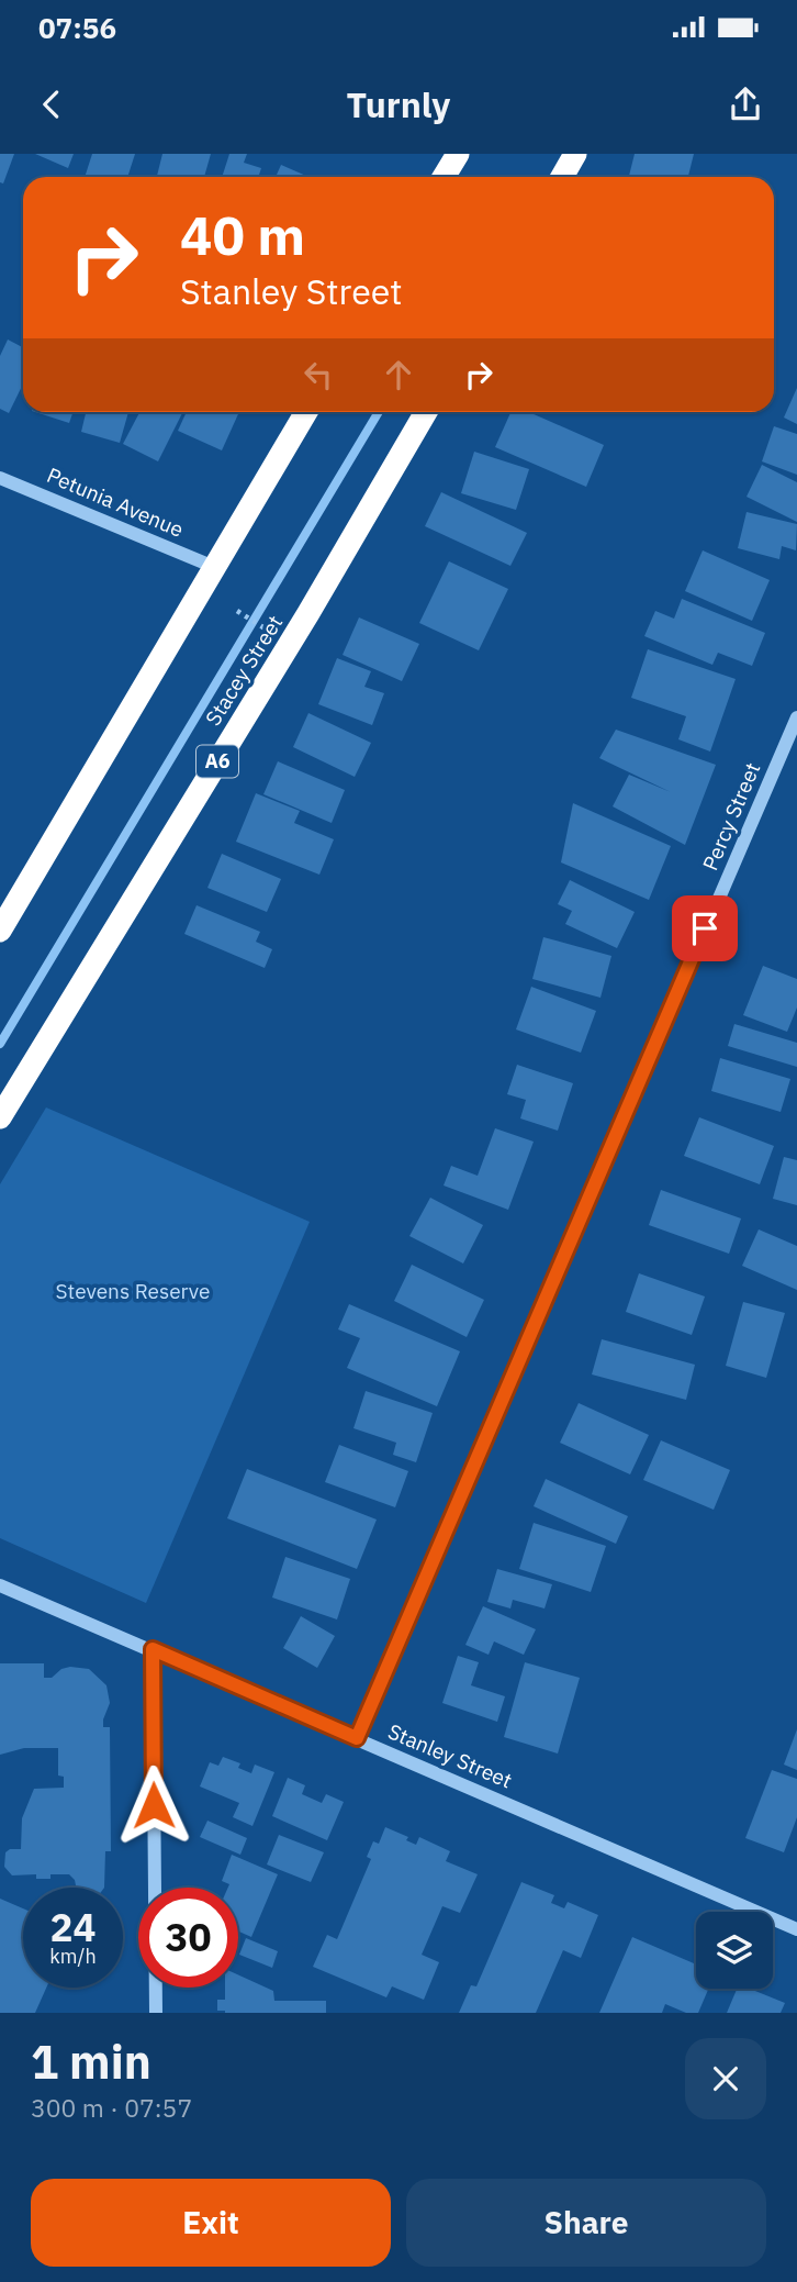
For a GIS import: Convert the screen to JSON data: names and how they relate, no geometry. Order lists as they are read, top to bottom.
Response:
{
  "streets": {
    "highway": ["Stacey Street", "A6"],
    "street": ["Petunia Avenue", "Percy Street", "Stanley Street"]
  },
  "crossings": [
    ["Percy Street", "Stanley Street"]
  ],
  "parks": ["Stevens Reserve"],
  "page": {
    "status": "07:56",
    "header": "Turnly",
    "turn": ["40 m", "Stanley Street"],
    "speed": "24 km/h",
    "limit": "30",
    "heading": ["1 min", "300 m · 07:57"],
    "buttons": ["Exit", "Share"]
  }
}
